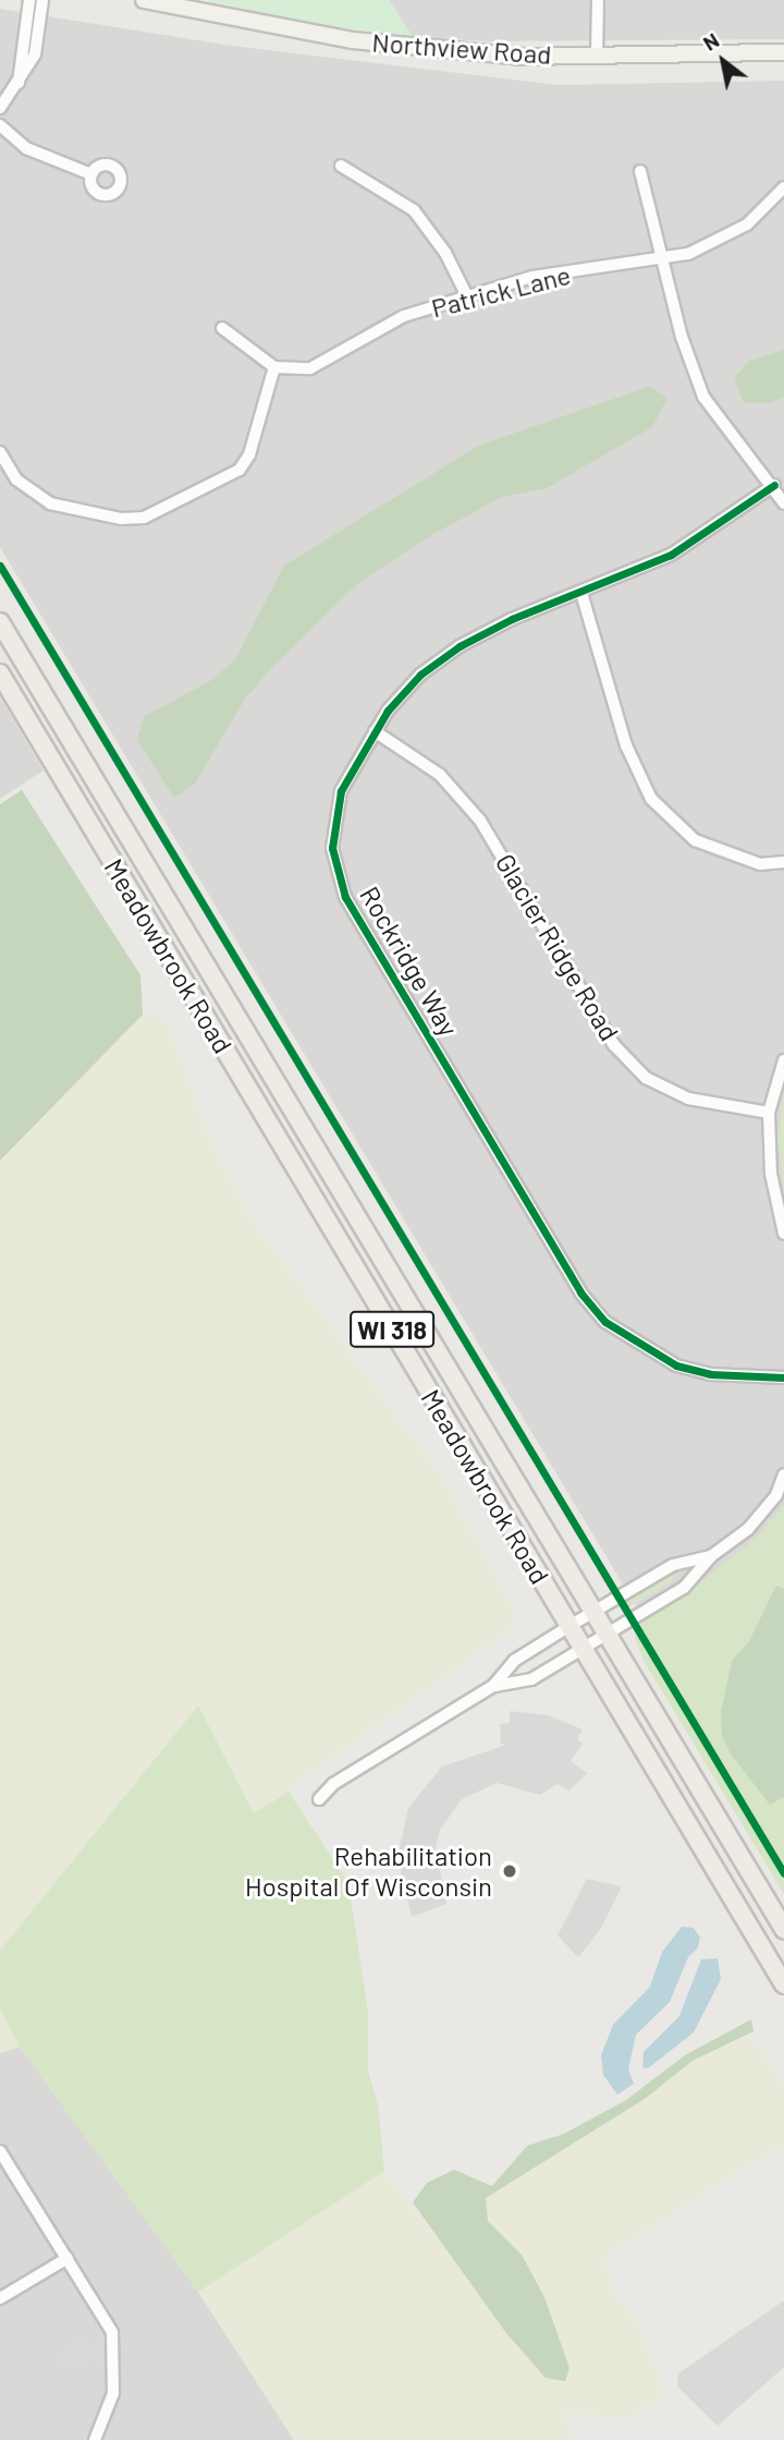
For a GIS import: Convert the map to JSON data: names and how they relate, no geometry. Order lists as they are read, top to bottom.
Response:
{
  "streets": {
    "main road": ["Meadowbrook Road", "WI 318"],
    "street": [
      "Northview Road",
      "Patrick Lane",
      "Glacier Ridge Road",
      "Rockridge Way"
    ]
  },
  "crossings": [
    ["Glacier Ridge Road", "Rockridge Way"]
  ],
  "places": ["Rehabilitation Hospital Of Wisconsin"],
  "north": "top left"
}
